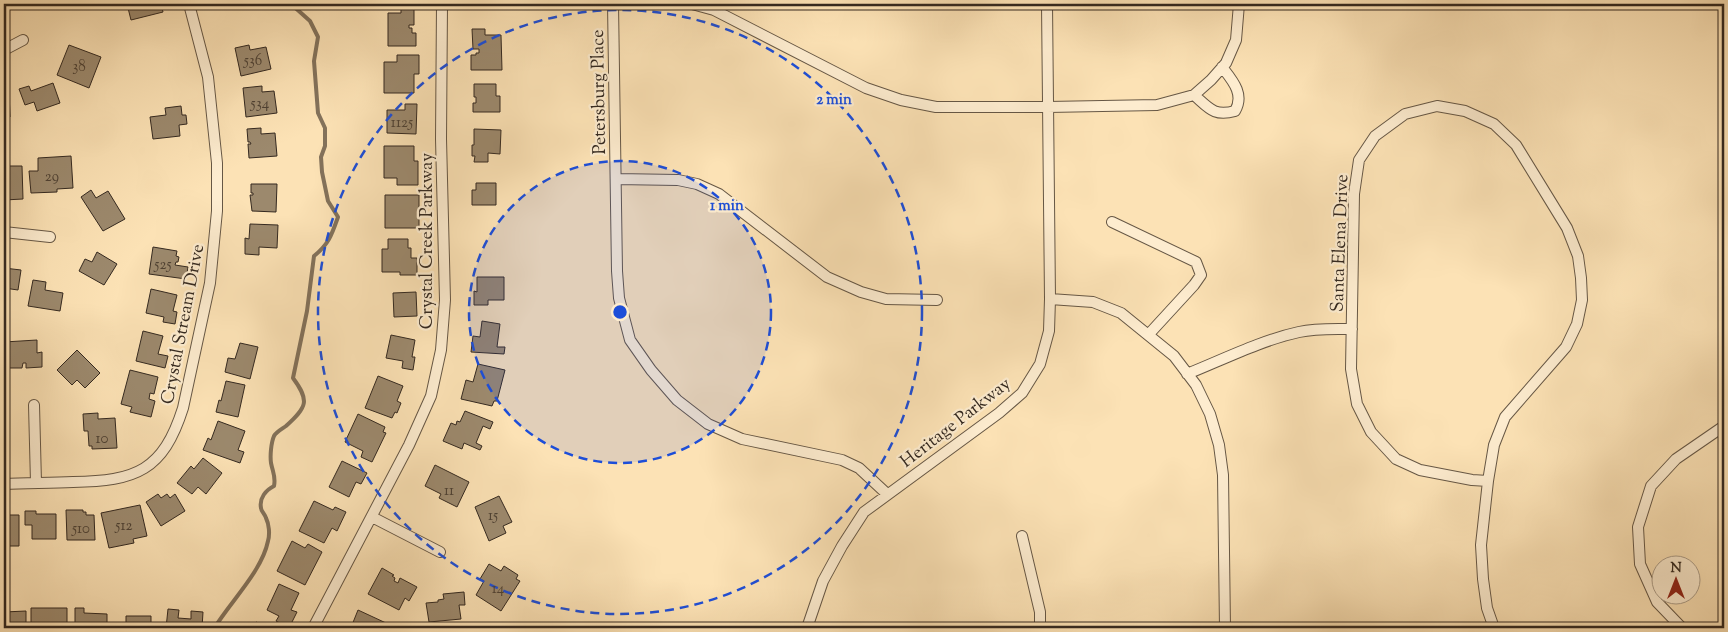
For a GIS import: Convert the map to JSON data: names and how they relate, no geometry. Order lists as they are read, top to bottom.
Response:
{
  "streets": {
    "street": [
      "Petersburg Place",
      "Crystal Creek Parkway",
      "Santa Elena Drive",
      "Crystal Stream Drive",
      "Heritage Parkway"
    ]
  },
  "crossings": [
    ["Petersburg Place", "Heritage Parkway"]
  ],
  "house_numbers": [
    "536",
    "38",
    "534",
    "1125",
    "29",
    "525",
    "10",
    "11",
    "15",
    "512",
    "510",
    "14"
  ],
  "north": "top",
  "rings": ["2 min", "1 min"]
}
